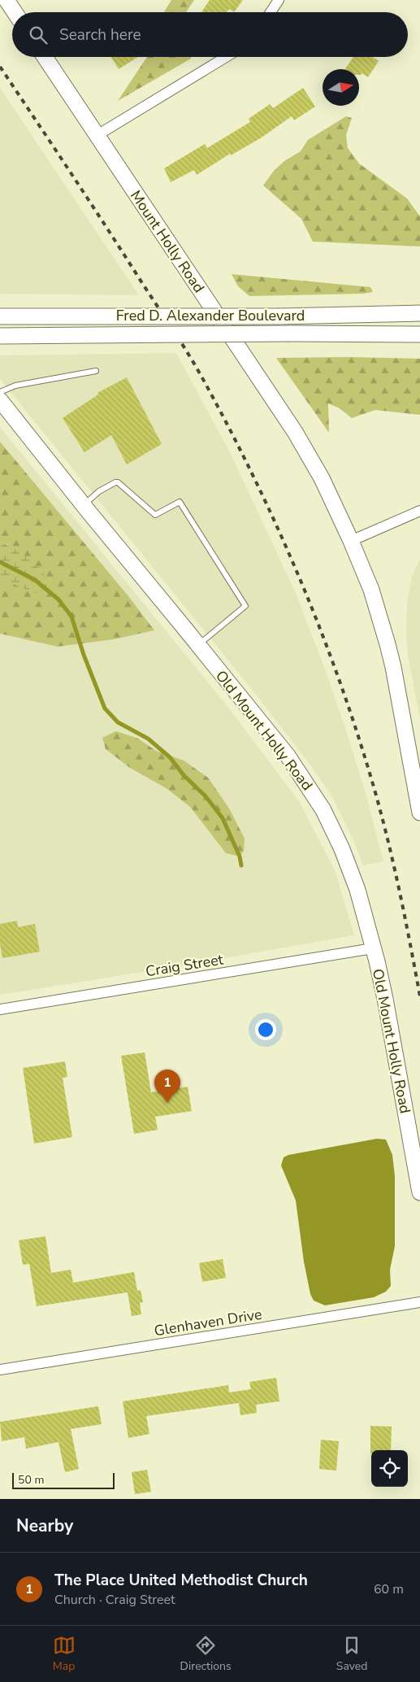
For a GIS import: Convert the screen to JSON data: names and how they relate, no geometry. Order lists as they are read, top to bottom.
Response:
{
  "streets": {
    "street": [
      "Mount Holly Road",
      "Fred D. Alexander Boulevard",
      "Old Mount Holly Road",
      "Craig Street",
      "Glenhaven Drive"
    ]
  },
  "crossings": [
    ["Old Mount Holly Road", "Craig Street"]
  ],
  "scale_bar": "50 m",
  "north": "right",
  "page": {
    "search": "Search here",
    "pins": "1",
    "scale": "50 m",
    "heading": "Nearby",
    "list": [
      {
        "mark": "1",
        "name": "The Place United Methodist Church",
        "note": "Church · Craig Street",
        "value": "60 m"
      }
    ],
    "nav": ["Map", "Directions", "Saved"]
  }
}
